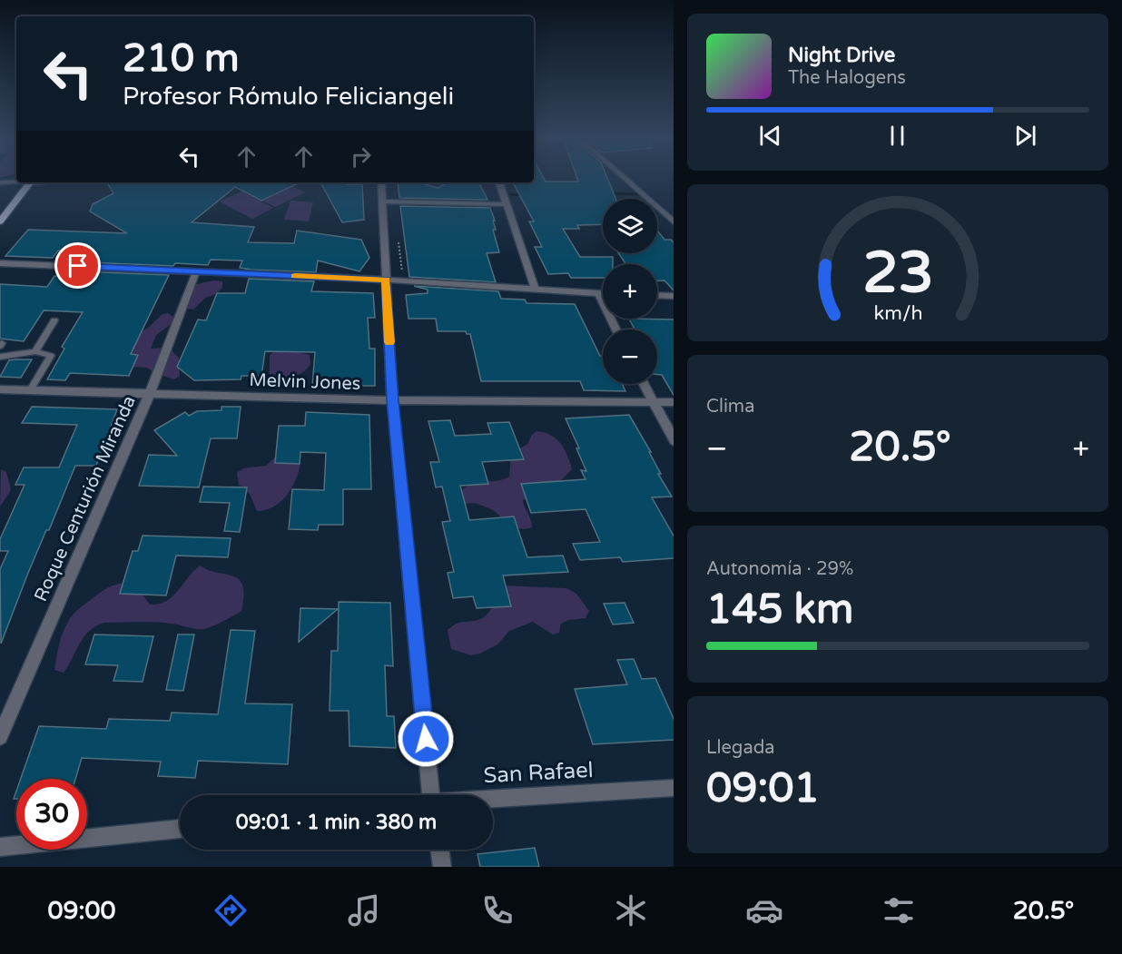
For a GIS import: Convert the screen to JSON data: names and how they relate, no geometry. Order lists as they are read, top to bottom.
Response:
{
  "streets": {
    "street": ["Melvin Jones", "Roque Centurión Miranda", "San Rafael"]
  },
  "crossings": [
    ["Melvin Jones", "Roque Centurión Miranda"]
  ],
  "page": {
    "turn": ["210 m", "Profesor Rómulo Feliciangeli"],
    "song": ["Night Drive", "The Halogens"],
    "map_buttons": ["+", "−"],
    "tile": [
      "Clima",
      ["Autonomía · 29%", "145 km"],
      ["Llegada", "09:01"]
    ],
    "heat": ["−", "20.5°", "+"],
    "limit": "30",
    "trip": "09:01 · 1 min · 380 m",
    "tabs": ["09:00", "20.5°"],
    "gauge": ["23", "km/h"]
  }
}
